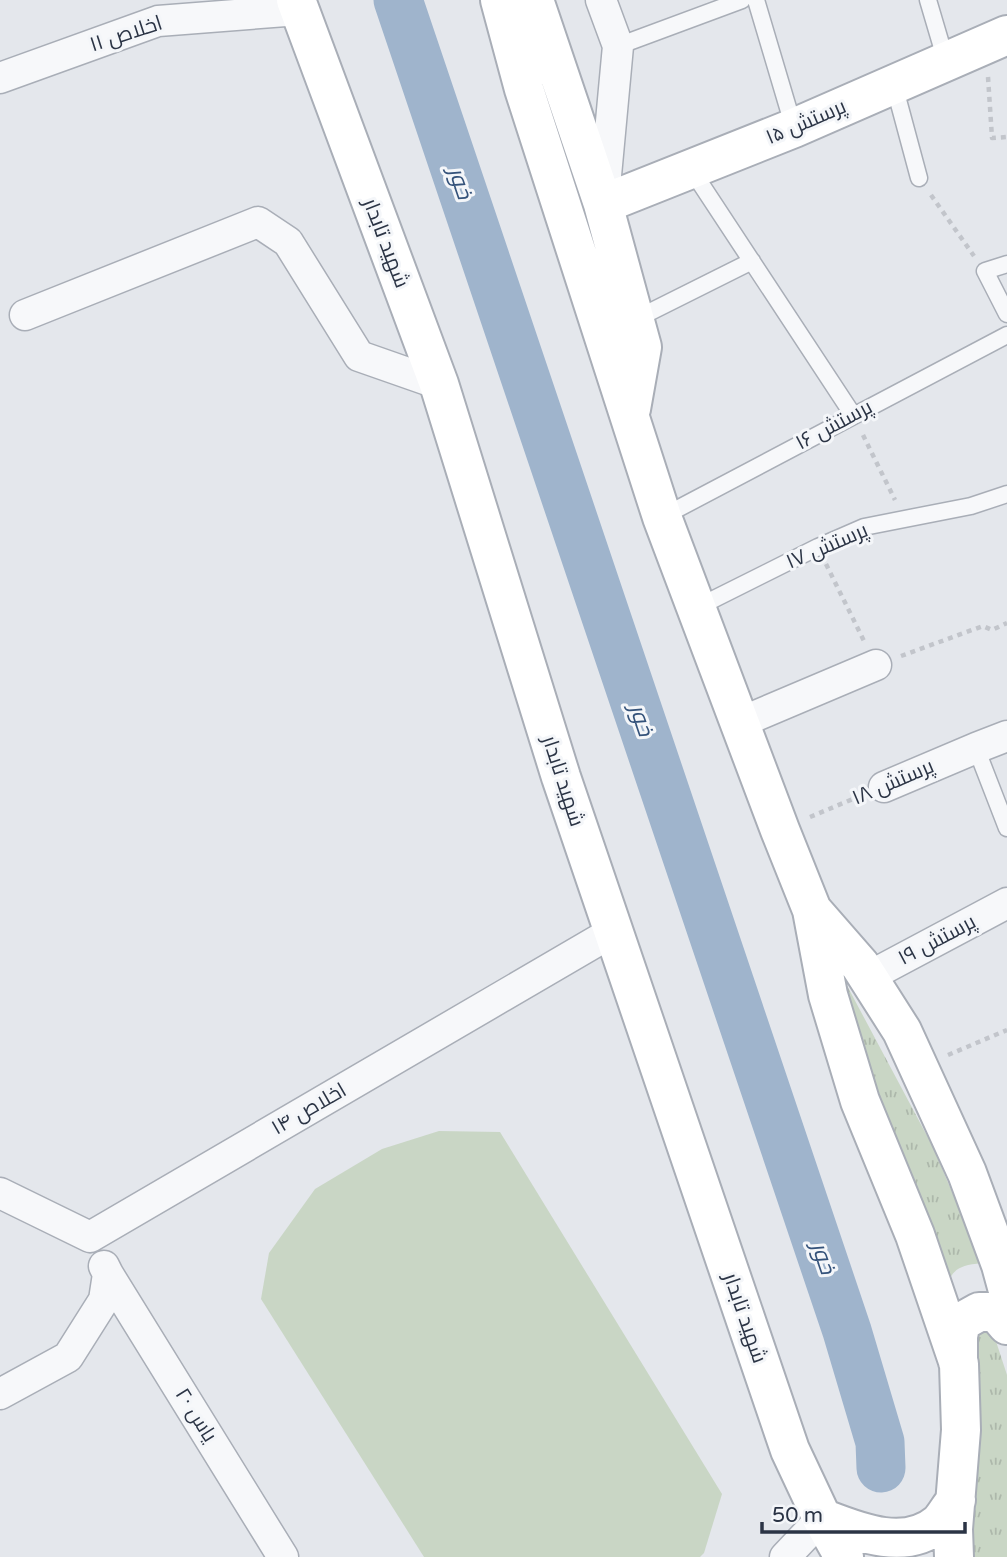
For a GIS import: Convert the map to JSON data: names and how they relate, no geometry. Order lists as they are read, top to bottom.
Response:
{
  "streets": {
    "street": [
      "اخلاص ۱۱",
      "پرستش ۱۵",
      "شهید تابدار",
      "پرستش ۱۸",
      "پرستش ۱۹",
      "اخلاص ۱۴",
      "یاس ۲۰"
    ],
    "lane": ["پرستش ۱۶", "پرستش ۱۷"]
  },
  "crossings": [
    ["اخلاص ۱۱", "شهید تابدار"],
    ["شهید تابدار", "اخلاص ۱۴"],
    ["اخلاص ۱۴", "یاس ۲۰"]
  ],
  "water": ["خور"],
  "scale_bar": "50 m"
}
